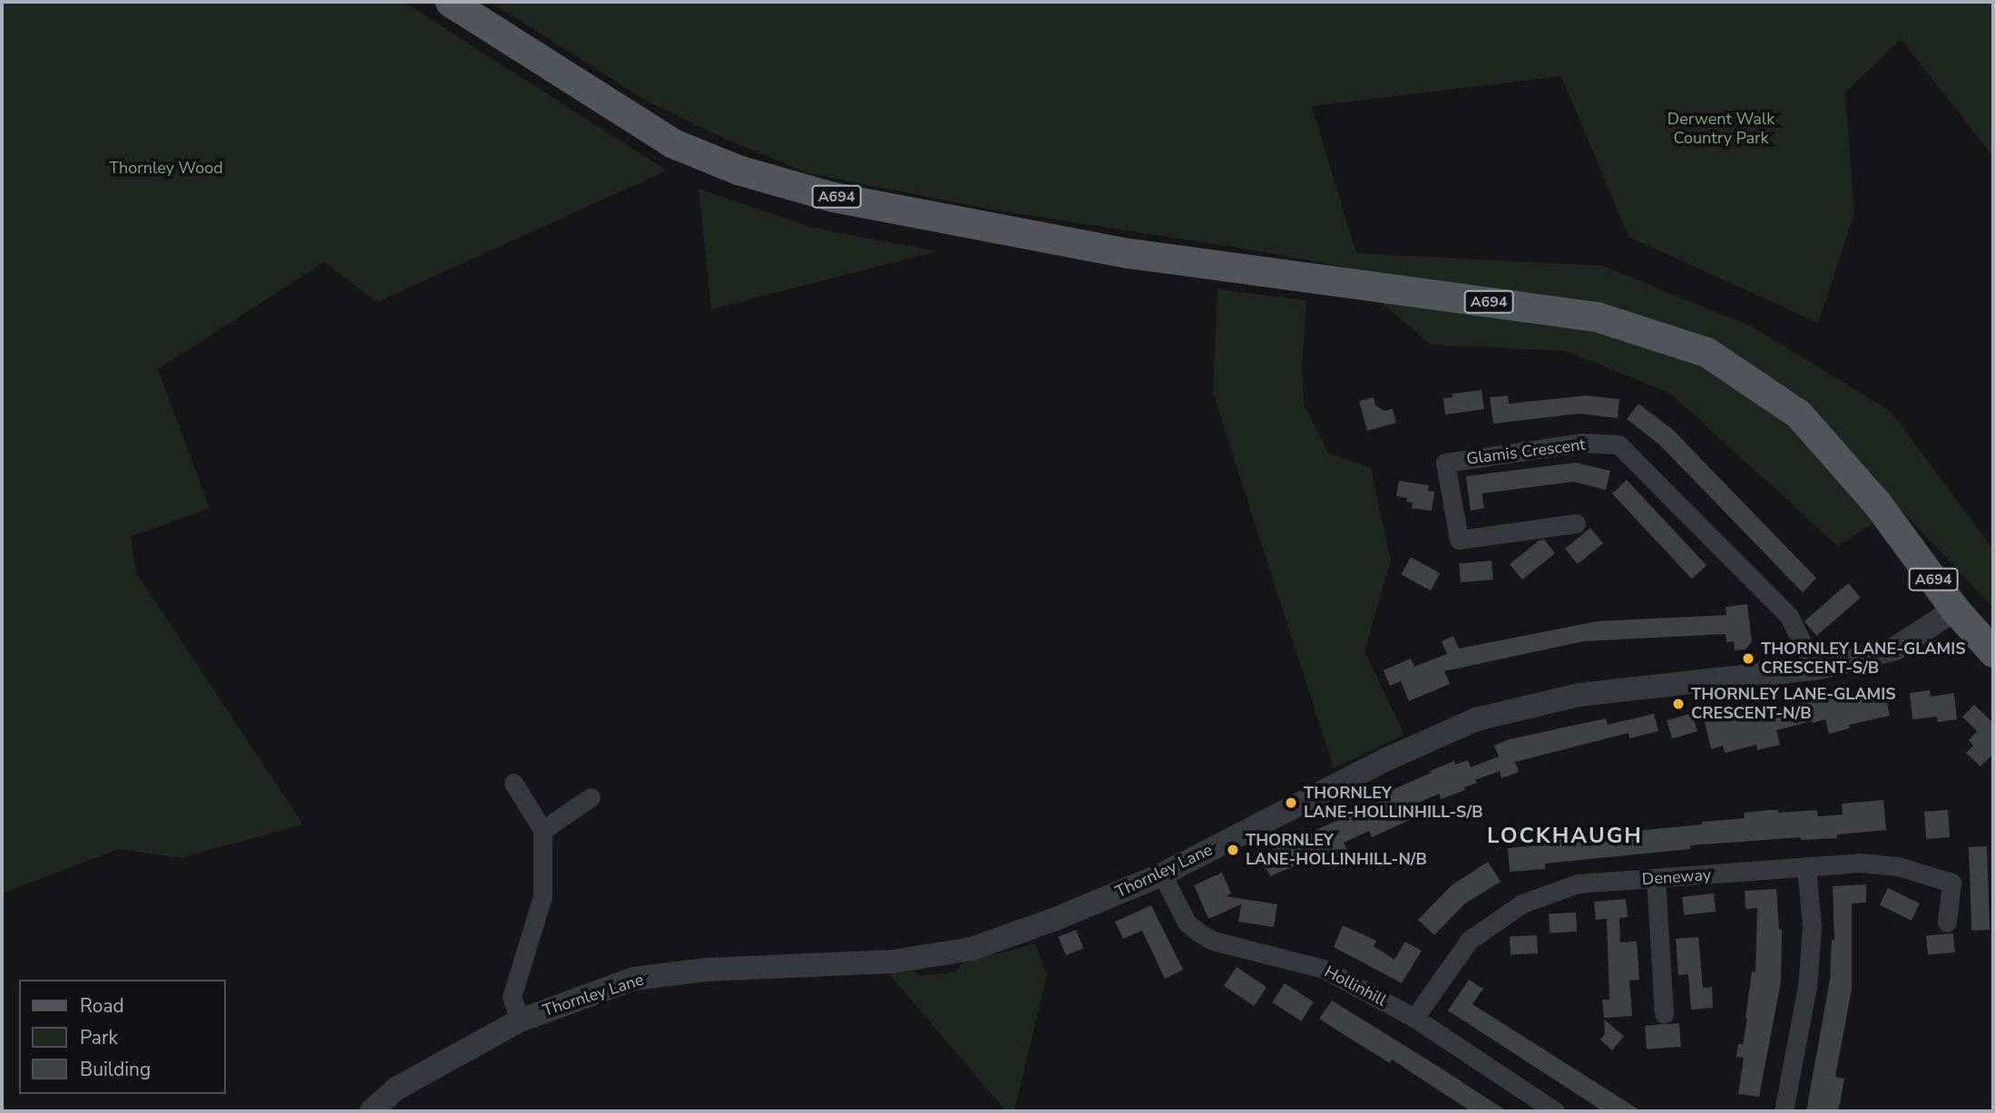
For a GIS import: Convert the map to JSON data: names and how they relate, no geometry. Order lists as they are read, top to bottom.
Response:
{
  "streets": {
    "main road": ["A694"],
    "street": [
      "Glamis Crescent",
      "Thornley Lane",
      "Deneway",
      "Hollinhill"
    ]
  },
  "crossings": [
    ["A694", "Thornley Lane"],
    ["Glamis Crescent", "Thornley Lane"],
    ["Thornley Lane", "Hollinhill"],
    ["Deneway", "Hollinhill"]
  ],
  "districts": ["LOCKHAUGH"],
  "parks": ["Derwent Walk Country Park", "Thornley Wood"],
  "places": [
    "THORNLEY LANE-GLAMIS CRESCENT-S/B",
    "THORNLEY LANE-GLAMIS CRESCENT-N/B",
    "THORNLEY LANE-HOLLINHILL-S/B",
    "THORNLEY LANE-HOLLINHILL-N/B"
  ],
  "legend": ["Road", "Park", "Building"]
}
